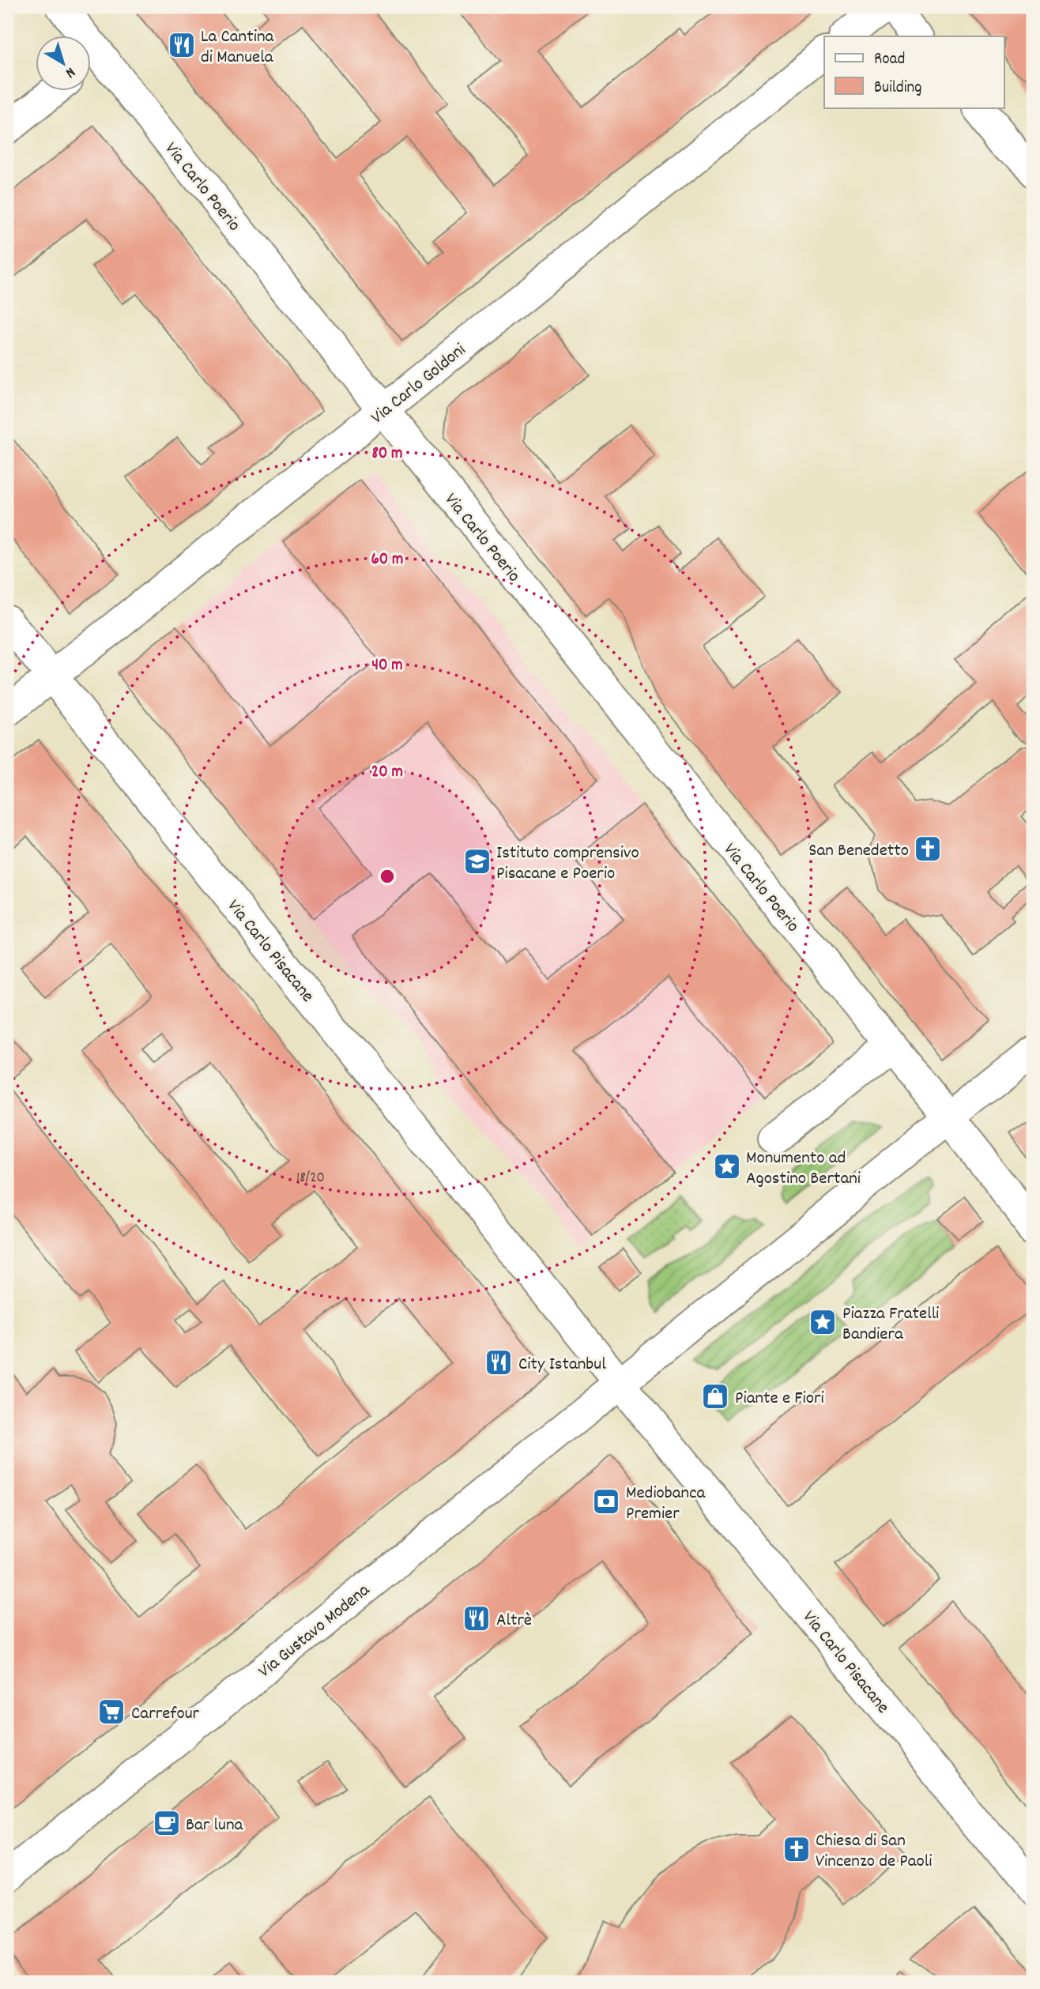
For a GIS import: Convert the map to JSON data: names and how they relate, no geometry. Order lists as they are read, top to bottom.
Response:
{
  "streets": {
    "street": [
      "Via Carlo Poerio",
      "Via Carlo Goldoni",
      "Via Carlo Pisacane",
      "Via Gustavo Modena"
    ]
  },
  "crossings": [
    ["Via Carlo Poerio", "Via Carlo Goldoni"],
    ["Via Carlo Goldoni", "Via Carlo Pisacane"],
    ["Via Carlo Pisacane", "Via Gustavo Modena"]
  ],
  "places": {
    "restaurant": ["La Cantina di Manuela", "City Istanbul", "Altrè"],
    "church": ["San Benedetto", "Chiesa di San Vincenzo de Paoli"],
    "school or university": ["Istituto comprensivo Pisacane e Poerio"],
    "place": ["Monumento ad Agostino Bertani", "Piazza Fratelli Bandiera"],
    "shop": ["Piante e Fiori"],
    "bank": ["Mediobanca Premier"],
    "supermarket": ["Carrefour"],
    "cafe": ["Bar luna"]
  },
  "house_numbers": ["18/20"],
  "legend": ["Road", "Building"],
  "north": "bottom right",
  "rings": [
    "80 m",
    "60 m",
    "40 m",
    "20 m"
  ]
}
